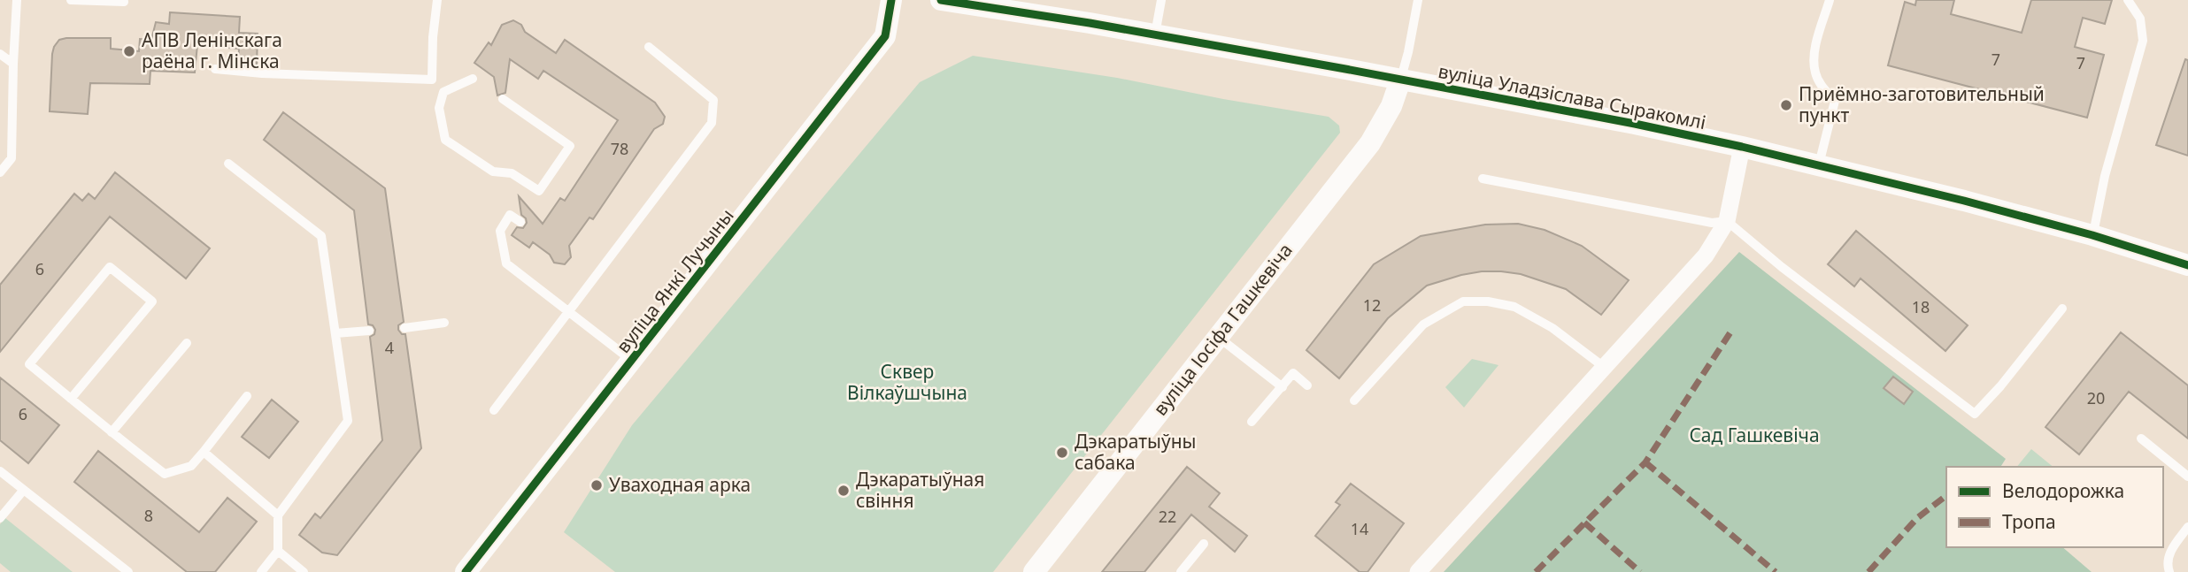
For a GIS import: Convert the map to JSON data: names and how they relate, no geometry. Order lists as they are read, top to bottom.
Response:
{
  "streets": {
    "street": ["вуліца Уладзіслава Сыракомлі", "вуліца Янкі Лучыны", "вуліца Іосіфа Гашкевіча"]
  },
  "crossings": [
    ["вуліца Уладзіслава Сыракомлі", "вуліца Іосіфа Гашкевіча"]
  ],
  "parks": ["Сквер Вілкаўшчына", "Сад Гашкевіча"],
  "places": [
    "АПВ Ленінскага раёна г. Мінска",
    "Приёмно-заготовительный пункт",
    "Дэкаратыўны сабака",
    "Уваходная арка",
    "Дэкаратыўная свіння"
  ],
  "house_numbers": [
    "7",
    "7",
    "78",
    "6",
    "12",
    "18",
    "4",
    "20",
    "6",
    "8",
    "22",
    "14"
  ],
  "legend": ["Велодорожка", "Тропа"]
}
